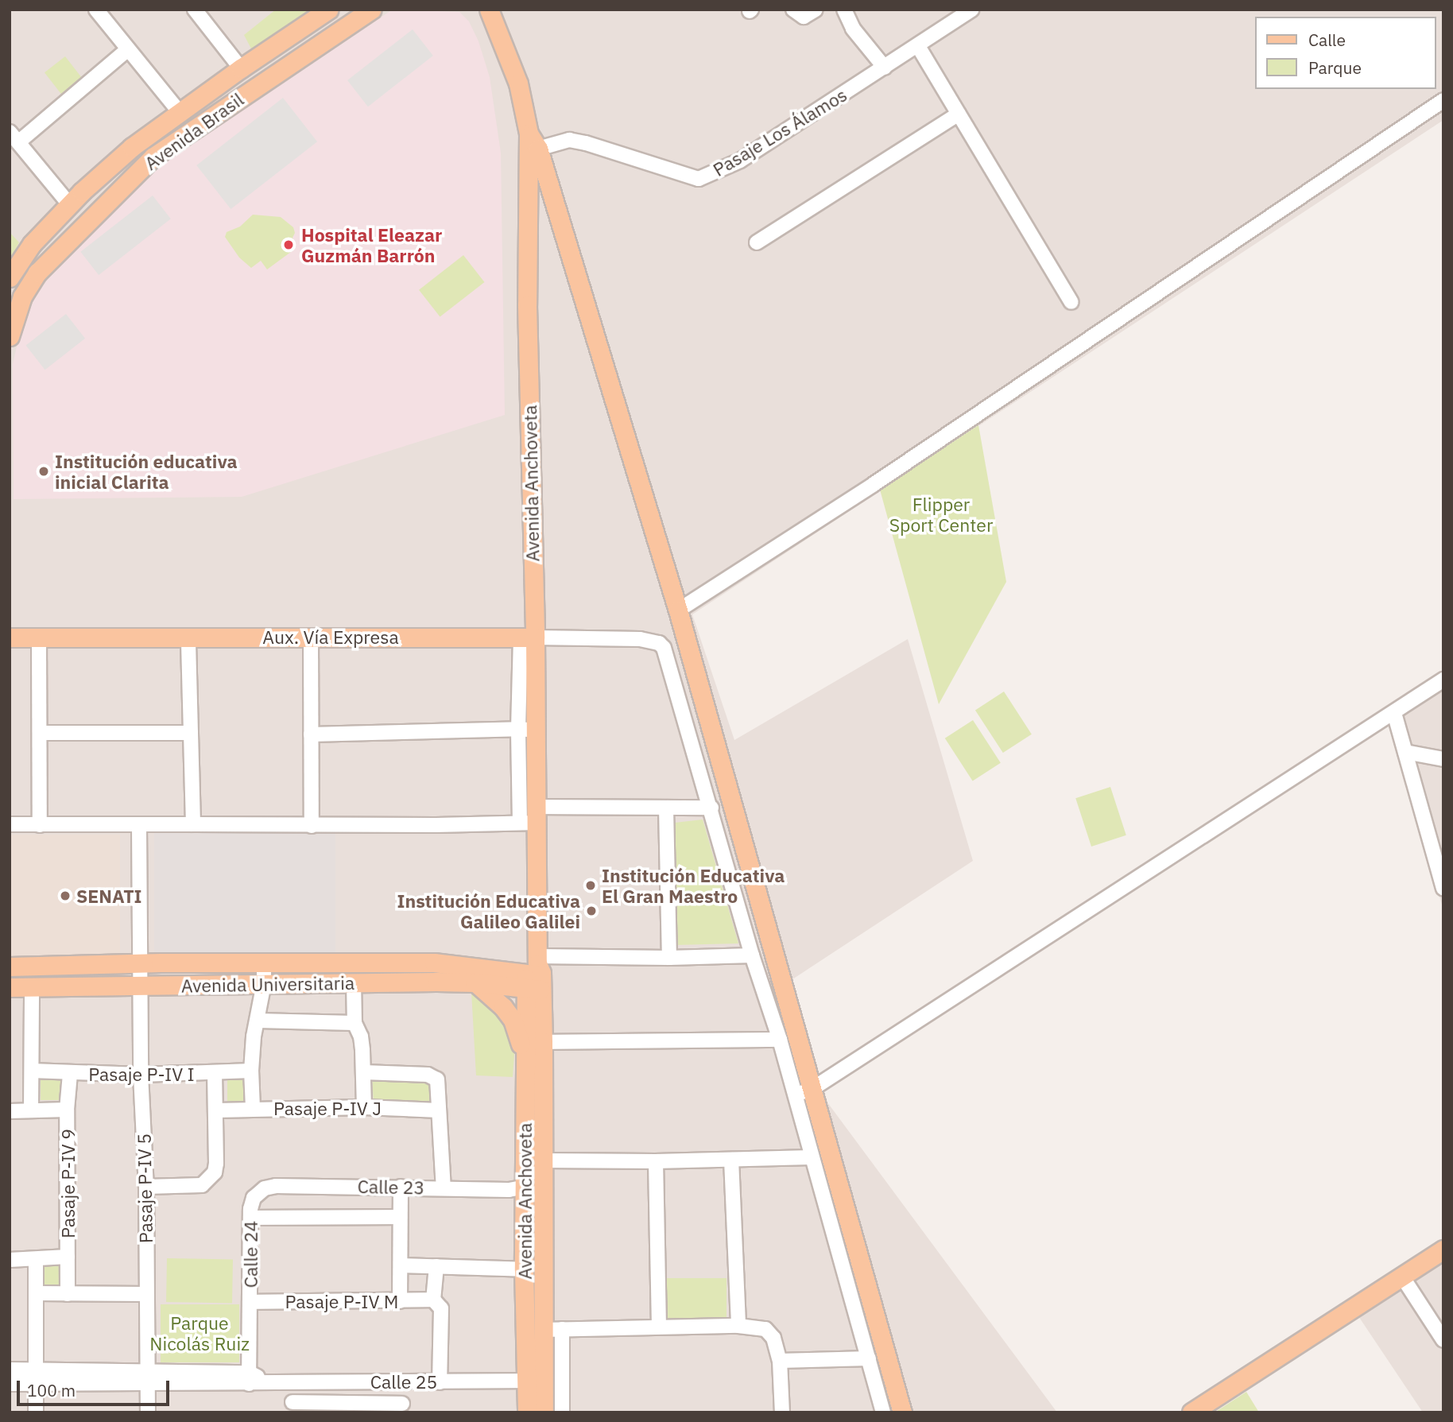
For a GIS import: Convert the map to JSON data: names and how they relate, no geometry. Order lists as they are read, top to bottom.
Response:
{
  "streets": {
    "main road": [
      "Avenida Brasil",
      "Avenida Anchoveta",
      "Aux. Vía Expresa",
      "Avenida Universitaria"
    ],
    "street": [
      "Pasaje Los Álamos",
      "Pasaje P-IV I",
      "Pasaje P-IV J",
      "Pasaje P-IV 9",
      "Calle 23",
      "Pasaje P-IV 5",
      "Calle 24",
      "Pasaje P-IV M",
      "Calle 25"
    ]
  },
  "crossings": [
    ["Avenida Anchoveta", "Aux. Vía Expresa"],
    ["Avenida Anchoveta", "Avenida Universitaria"],
    ["Avenida Anchoveta", "Calle 23"],
    ["Avenida Anchoveta", "Calle 25"],
    ["Avenida Universitaria", "Pasaje P-IV 5"],
    ["Pasaje P-IV I", "Pasaje P-IV 9"],
    ["Pasaje P-IV I", "Pasaje P-IV 5"],
    ["Calle 23", "Calle 24"],
    ["Calle 24", "Pasaje P-IV M"],
    ["Calle 24", "Calle 25"]
  ],
  "parks": ["Flipper Sport Center", "Parque Nicolás Ruiz"],
  "places": [
    "Hospital Eleazar Guzmán Barrón",
    "Institución educativa inicial Clarita",
    "Institución Educativa El Gran Maestro",
    "SENATI",
    "Institución Educativa Galileo Galilei"
  ],
  "legend": ["Calle", "Parque"],
  "scale_bar": "100 m"
}
